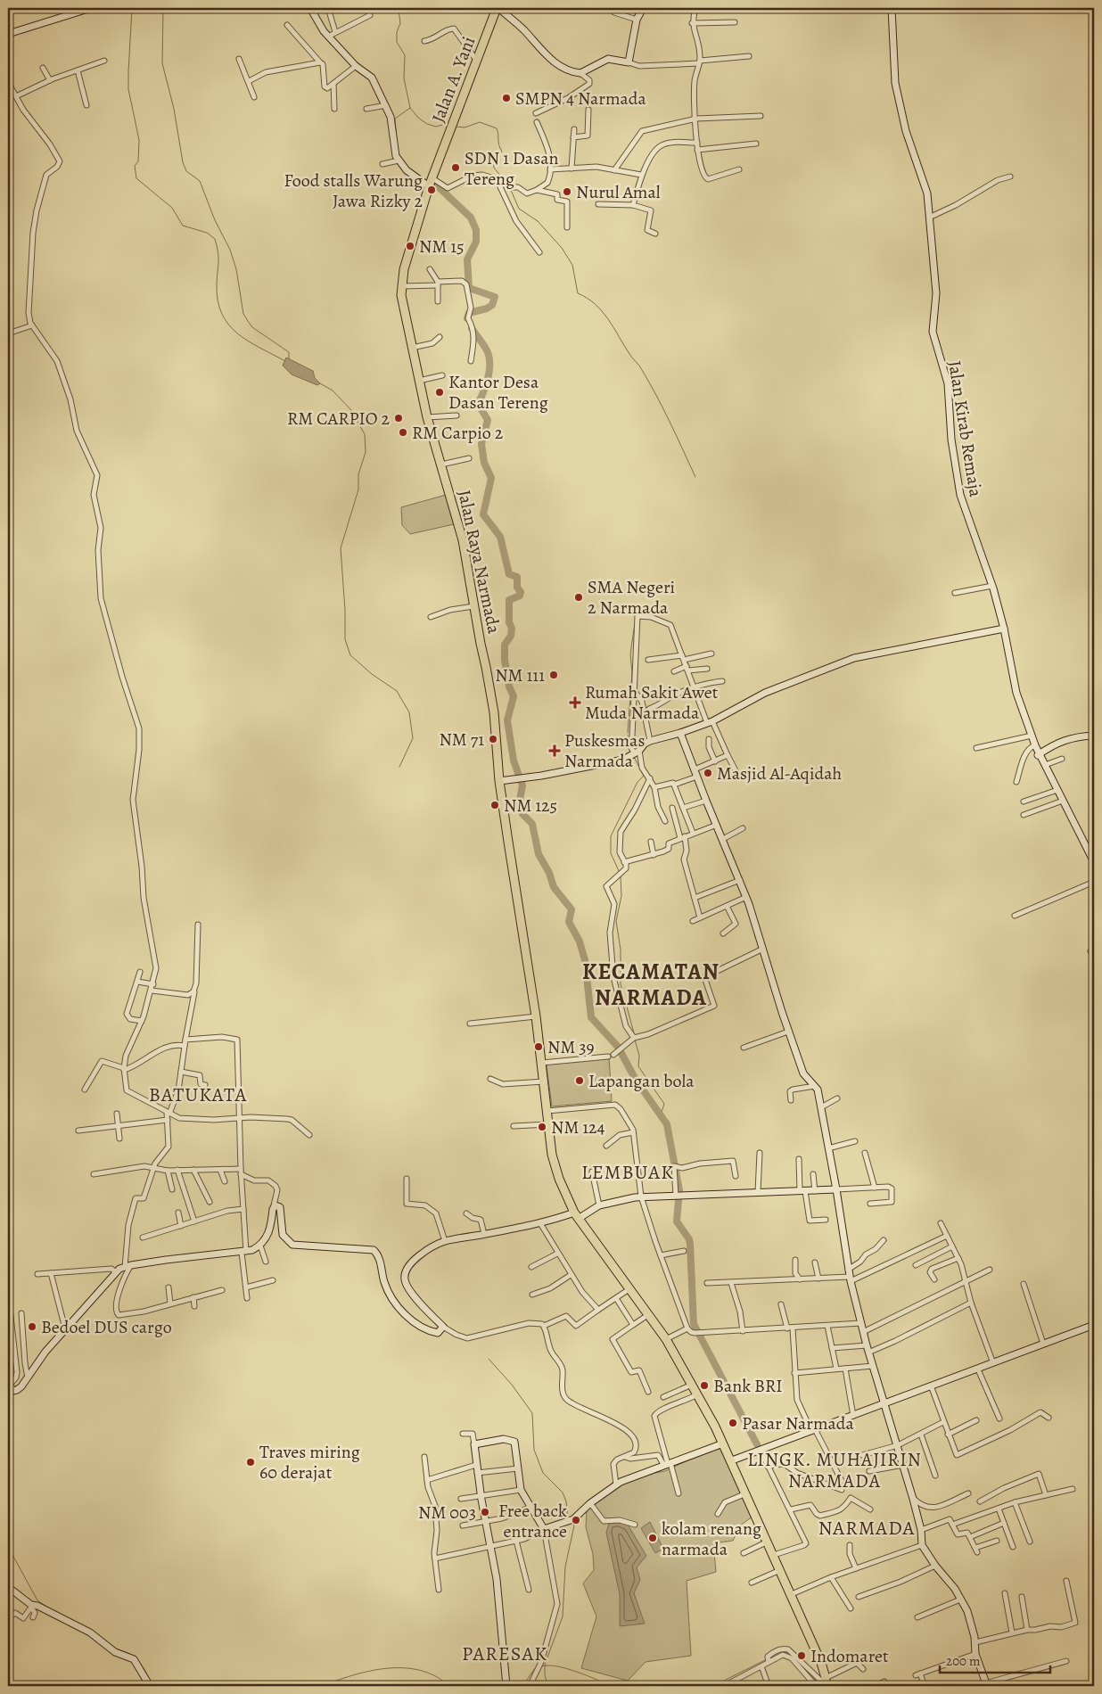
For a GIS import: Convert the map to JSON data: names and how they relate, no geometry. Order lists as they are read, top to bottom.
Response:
{
  "streets": {
    "highway": ["Jalan A. Yani", "Jalan Raya Narmada"],
    "street": ["Jalan Kirab Remaja"]
  },
  "crossings": [
    ["Jalan A. Yani", "Jalan Raya Narmada"]
  ],
  "districts": [
    "KECAMATAN NARMADA",
    "BATUKATA",
    "LEMBUAK",
    "LINGK. MUHAJIRIN NARMADA",
    "NARMADA",
    "PARESAK"
  ],
  "places": {
    "other": [
      "SMPN 4 Narmada",
      "SDN 1 Dasan Tereng",
      "Food stalls Warung Jawa Rizky 2",
      "Nurul Amal",
      "NM 15",
      "Kantor Desa Dasan Tereng",
      "RM CARPIO 2",
      "RM Carpio 2",
      "SMA Negeri 2 Narmada",
      "NM 111",
      "NM 71",
      "Masjid Al-Aqidah",
      "NM 125",
      "NM 39",
      "Lapangan bola",
      "NM 124",
      "Bedoel DUS cargo",
      "Bank BRI",
      "Pasar Narmada",
      "Traves miring 60 derajat",
      "NM 003",
      "Free back entrance",
      "kolam renang narmada",
      "Indomaret"
    ],
    "health": ["Rumah Sakit Awet Muda Narmada", "Puskesmas Narmada"]
  },
  "scale_bar": "200 m"
}
